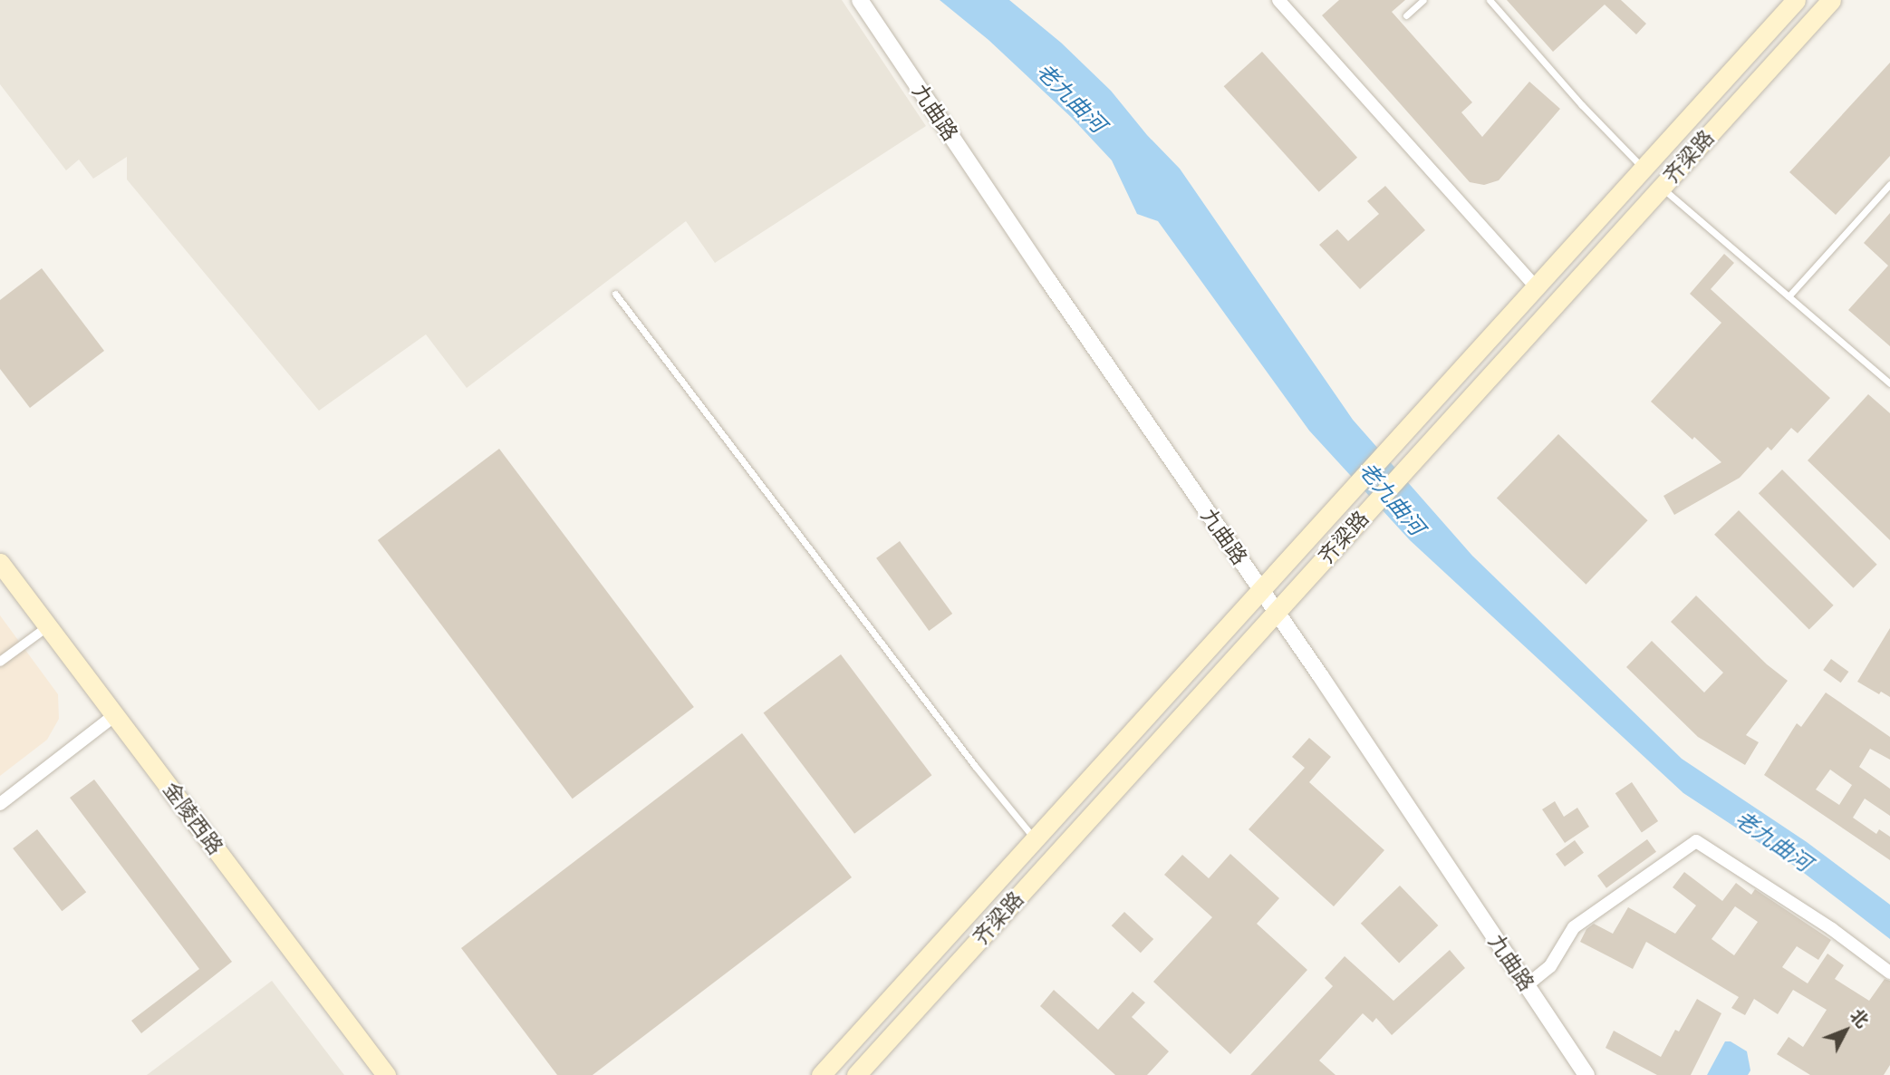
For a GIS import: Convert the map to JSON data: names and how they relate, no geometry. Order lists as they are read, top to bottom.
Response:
{
  "streets": {
    "main road": ["齐梁路", "金陵西路"],
    "street": ["九曲路"]
  },
  "crossings": [
    ["九曲路", "齐梁路"]
  ],
  "water": ["老九曲河"],
  "north": "top right"
}
